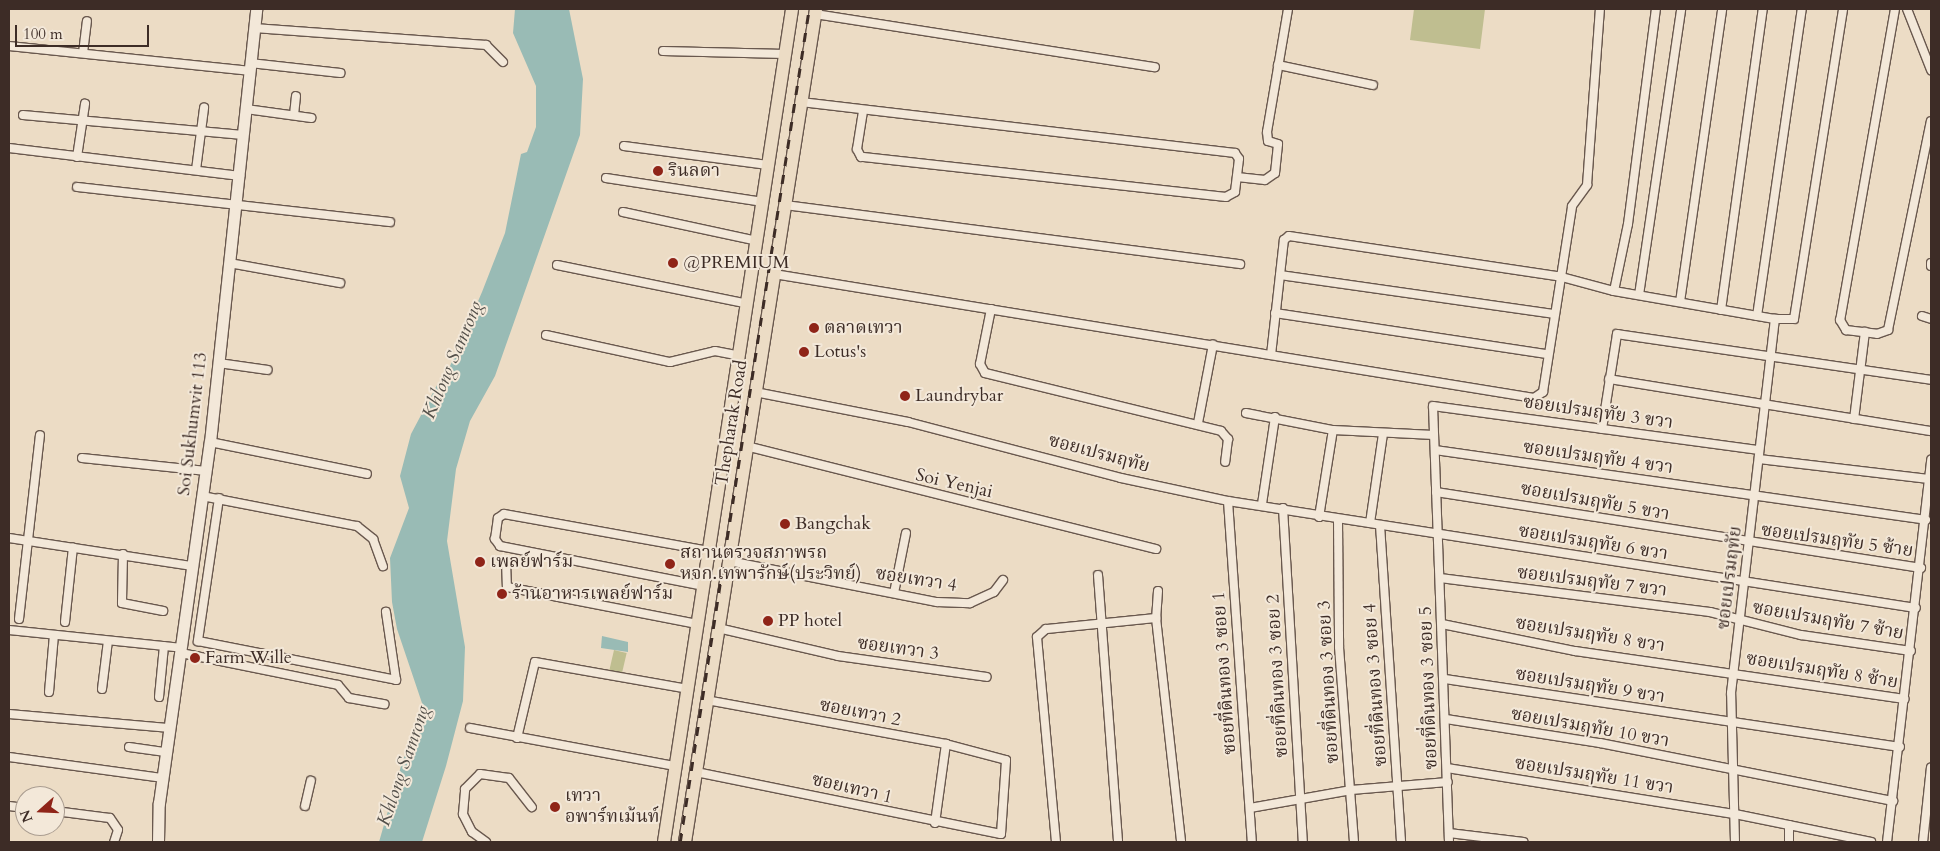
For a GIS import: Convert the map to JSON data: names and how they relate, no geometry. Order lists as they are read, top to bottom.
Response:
{
  "streets": {
    "main road": ["Thepharak Road", "Soi Sukhumvit 113"],
    "street": [
      "ซอยเปรมฤทัย 3 ขวา",
      "ซอยเปรมฤทัย",
      "ซอยเปรมฤทัย 4 ขวา",
      "Soi Yenjai",
      "ซอยเปรมฤทัย 5 ขวา",
      "ซอยเปรมฤทัย 5 ซ้าย",
      "ซอยเปรมฤทัย 6 ขวา",
      "ซอยเทวา 4",
      "ซอยเปรมฤทัย 7 ขวา",
      "ซอยเปรมฤทัย 7 ซ้าย",
      "ซอยเปรมฤทัย 8 ขวา",
      "ซอยเทวา 3",
      "ซอยเปรมฤทัย 8 ซ้าย",
      "ซอยที่ดินทอง 3 ซอย 1",
      "ซอยที่ดินทอง 3 ซอย 2",
      "ซอยที่ดินทอง 3 ซอย 3",
      "ซอยที่ดินทอง 3 ซอย 4",
      "ซอยเปรมฤทัย 9 ขวา",
      "ซอยที่ดินทอง 3 ซอย 5",
      "ซอยเทวา 2",
      "ซอยเปรมฤทัย 10 ขวา",
      "ซอยเปรมฤทัย 11 ขวา",
      "ซอยเทวา 1"
    ]
  },
  "crossings": [
    ["ซอยเปรมฤทัย 3 ขวา", "ซอยเปรมฤทัย"],
    ["ซอยเปรมฤทัย 3 ขวา", "ซอยที่ดินทอง 3 ซอย 5"],
    ["Thepharak Road", "ซอยเปรมฤทัย"],
    ["Thepharak Road", "Soi Yenjai"],
    ["Thepharak Road", "ซอยเทวา 4"],
    ["Thepharak Road", "ซอยเทวา 3"],
    ["Thepharak Road", "ซอยเทวา 2"],
    ["Thepharak Road", "ซอยเทวา 1"],
    ["ซอยเปรมฤทัย", "ซอยเปรมฤทัย 4 ขวา"],
    ["ซอยเปรมฤทัย", "ซอยเปรมฤทัย 5 ขวา"],
    ["ซอยเปรมฤทัย", "ซอยเปรมฤทัย 5 ซ้าย"],
    ["ซอยเปรมฤทัย", "ซอยเปรมฤทัย 6 ขวา"],
    ["ซอยเปรมฤทัย", "ซอยเปรมฤทัย 7 ขวา"],
    ["ซอยเปรมฤทัย", "ซอยเปรมฤทัย 7 ซ้าย"],
    ["ซอยเปรมฤทัย", "ซอยเปรมฤทัย 8 ขวา"],
    ["ซอยเปรมฤทัย", "ซอยเปรมฤทัย 8 ซ้าย"],
    ["ซอยเปรมฤทัย", "ซอยที่ดินทอง 3 ซอย 1"],
    ["ซอยเปรมฤทัย", "ซอยที่ดินทอง 3 ซอย 2"],
    ["ซอยเปรมฤทัย", "ซอยที่ดินทอง 3 ซอย 3"],
    ["ซอยเปรมฤทัย", "ซอยที่ดินทอง 3 ซอย 4"],
    ["ซอยเปรมฤทัย", "ซอยเปรมฤทัย 9 ขวา"],
    ["ซอยเปรมฤทัย", "ซอยที่ดินทอง 3 ซอย 5"],
    ["ซอยเปรมฤทัย", "ซอยเปรมฤทัย 10 ขวา"],
    ["ซอยเปรมฤทัย", "ซอยเปรมฤทัย 11 ขวา"],
    ["ซอยเปรมฤทัย 4 ขวา", "ซอยที่ดินทอง 3 ซอย 5"],
    ["ซอยเปรมฤทัย 5 ขวา", "ซอยเปรมฤทัย 5 ซ้าย"],
    ["ซอยเปรมฤทัย 5 ขวา", "ซอยที่ดินทอง 3 ซอย 5"],
    ["ซอยเปรมฤทัย 6 ขวา", "ซอยเปรมฤทัย 7 ซ้าย"],
    ["ซอยเปรมฤทัย 6 ขวา", "ซอยที่ดินทอง 3 ซอย 5"],
    ["ซอยเปรมฤทัย 7 ขวา", "ซอยเปรมฤทัย 7 ซ้าย"],
    ["ซอยเปรมฤทัย 7 ขวา", "ซอยที่ดินทอง 3 ซอย 5"],
    ["ซอยเปรมฤทัย 8 ขวา", "ซอยเปรมฤทัย 8 ซ้าย"],
    ["ซอยเปรมฤทัย 8 ขวา", "ซอยที่ดินทอง 3 ซอย 5"],
    ["ซอยเปรมฤทัย 9 ขวา", "ซอยที่ดินทอง 3 ซอย 5"],
    ["ซอยที่ดินทอง 3 ซอย 5", "ซอยเปรมฤทัย 10 ขวา"],
    ["ซอยที่ดินทอง 3 ซอย 5", "ซอยเปรมฤทัย 11 ขวา"],
    ["ซอยเทวา 2", "ซอยเทวา 1"]
  ],
  "water": ["Khlong Samrong"],
  "places": [
    "รินลดา",
    "@PREMIUM",
    "ตลาดเทวา",
    "Lotus's",
    "Laundrybar",
    "Bangchak",
    "เพลย์ฟาร์ม",
    "สถานตรวจสภาพรถ หจก.เทพารักษ์(ประวิทย์)",
    "ร้านอาหารเพลย์ฟาร์ม",
    "PP hotel",
    "Farm Wille",
    "เทวา อพาร์ทเม้นท์"
  ],
  "scale_bar": "100 m",
  "north": "left"
}
